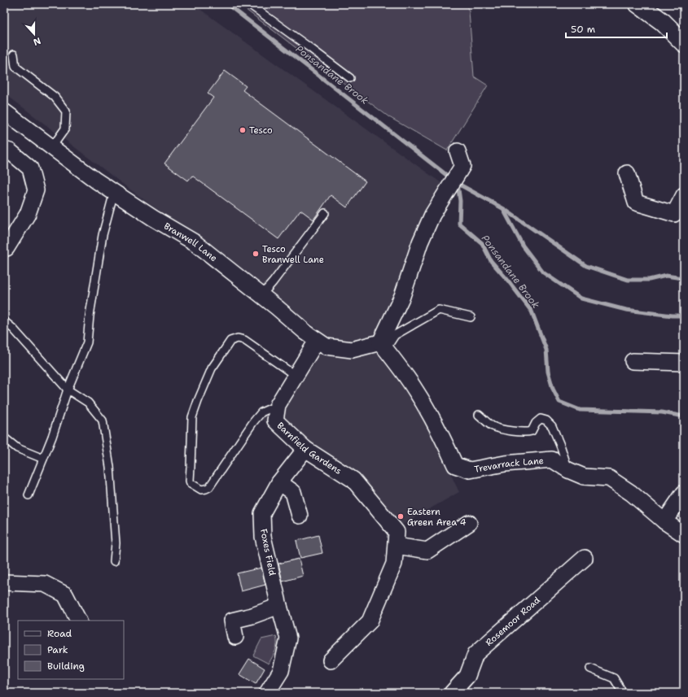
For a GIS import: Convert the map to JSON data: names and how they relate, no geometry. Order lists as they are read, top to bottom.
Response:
{
  "streets": {
    "street": [
      "Branwell Lane",
      "Barnfield Gardens",
      "Trevarrack Lane",
      "Foxes Field",
      "Rosemoor Road"
    ]
  },
  "crossings": [
    ["Branwell Lane", "Barnfield Gardens"],
    ["Branwell Lane", "Trevarrack Lane"],
    ["Barnfield Gardens", "Foxes Field"]
  ],
  "water": ["Ponsandane Brook"],
  "places": ["Tesco", "Tesco Branwell Lane", "Eastern Green Area 4"],
  "legend": ["Road", "Park", "Building"],
  "scale_bar": "50 m",
  "north": "bottom"
}
